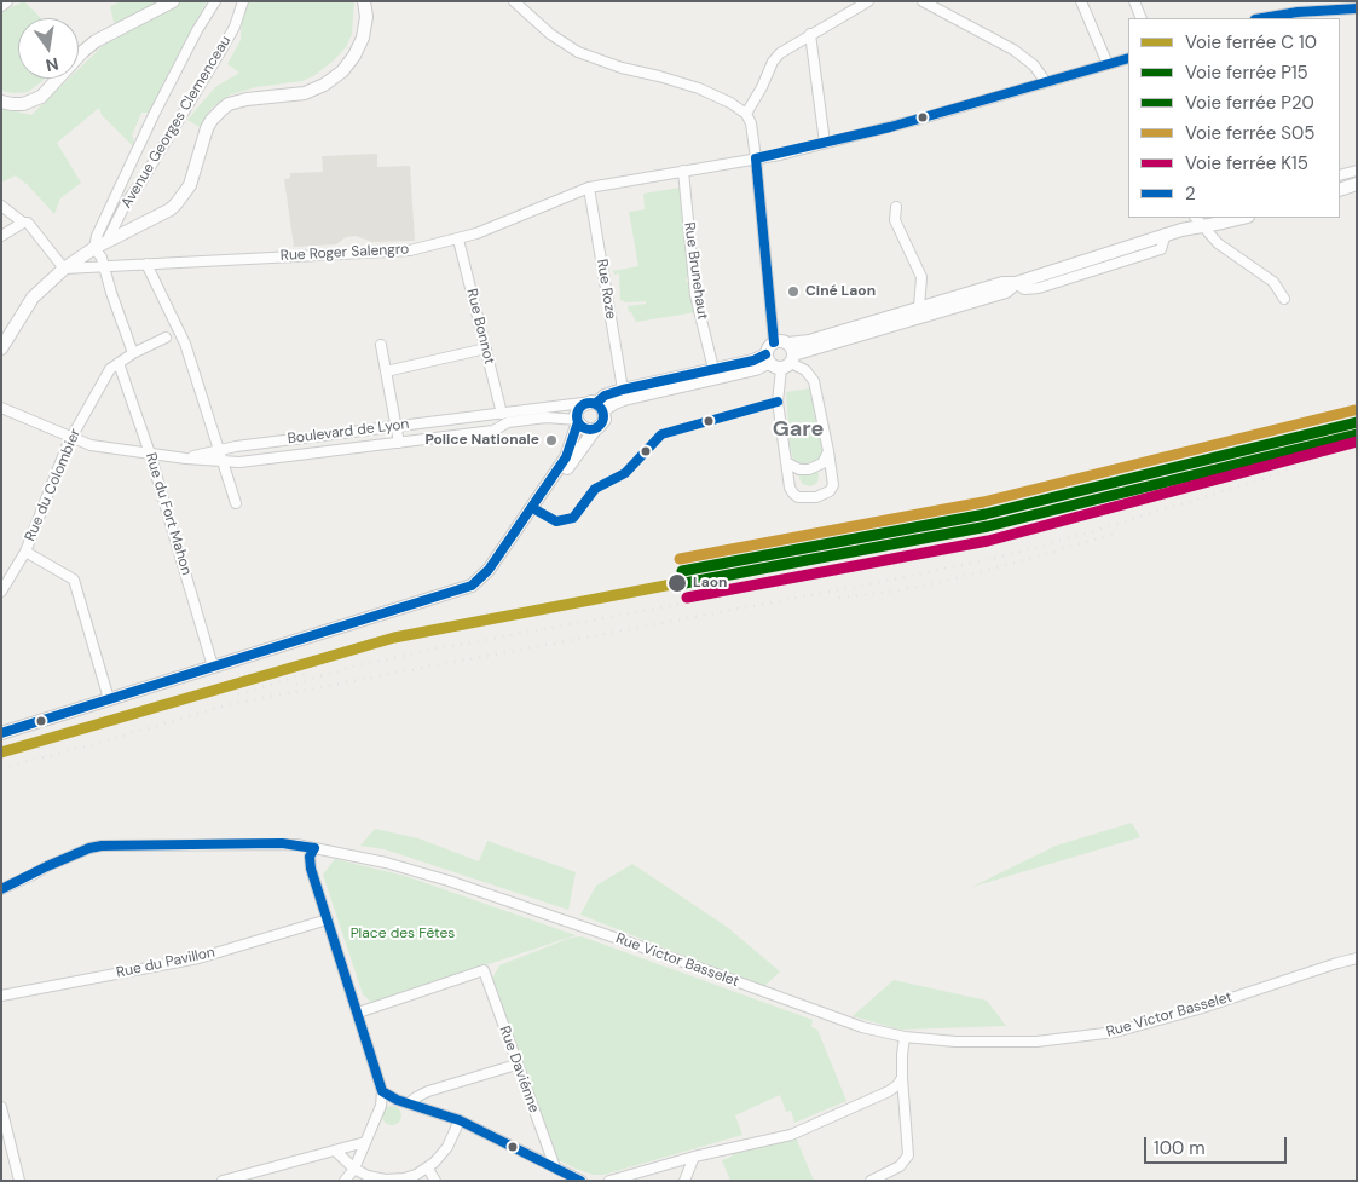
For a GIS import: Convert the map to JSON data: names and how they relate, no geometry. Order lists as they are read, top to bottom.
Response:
{
  "streets": {
    "main road": ["Boulevard de Lyon"],
    "street": [
      "Avenue Georges Clemenceau",
      "Rue Roger Salengro",
      "Rue Brunehaut",
      "Rue Roze",
      "Rue Bonnot",
      "Rue du Colombier",
      "Rue du Fort Mahon",
      "Rue Victor Basselet",
      "Rue du Pavillon",
      "Rue Daviénne"
    ]
  },
  "crossings": [
    ["Rue Roger Salengro", "Rue Brunehaut"],
    ["Rue Roger Salengro", "Rue Roze"],
    ["Rue Roger Salengro", "Rue Bonnot"],
    ["Rue Brunehaut", "Boulevard de Lyon"],
    ["Rue Roze", "Boulevard de Lyon"],
    ["Rue Bonnot", "Boulevard de Lyon"],
    ["Boulevard de Lyon", "Rue du Colombier"],
    ["Boulevard de Lyon", "Rue du Fort Mahon"],
    ["Rue du Colombier", "Rue du Fort Mahon"]
  ],
  "districts": ["Gare"],
  "parks": ["Place des Fêtes"],
  "places": ["Ciné Laon", "Police Nationale", "Laon"],
  "lines": [
    "transit line 2",
    "rail line S05",
    "rail line P15",
    "rail line P20",
    "rail line K15"
  ],
  "legend": [
    "Voie ferrée C 10",
    "Voie ferrée P15",
    "Voie ferrée P20",
    "Voie ferrée S05",
    "Voie ferrée K15",
    "2"
  ],
  "scale_bar": "100 m",
  "north": "bottom"
}
